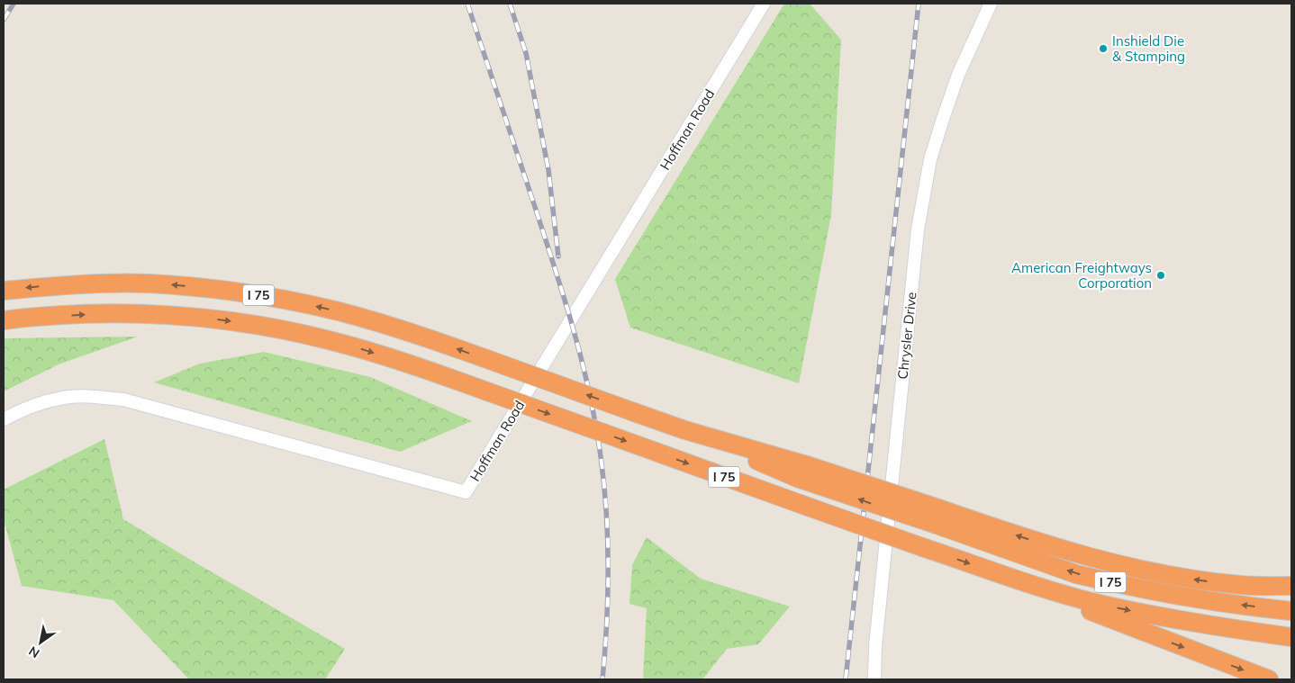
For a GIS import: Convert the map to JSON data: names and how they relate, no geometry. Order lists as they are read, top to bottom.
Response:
{
  "streets": {
    "highway": ["I 75"],
    "street": ["Hoffman Road", "Chrysler Drive"]
  },
  "places": ["Inshield Die & Stamping", "American Freightways Corporation"],
  "north": "bottom left"
}
